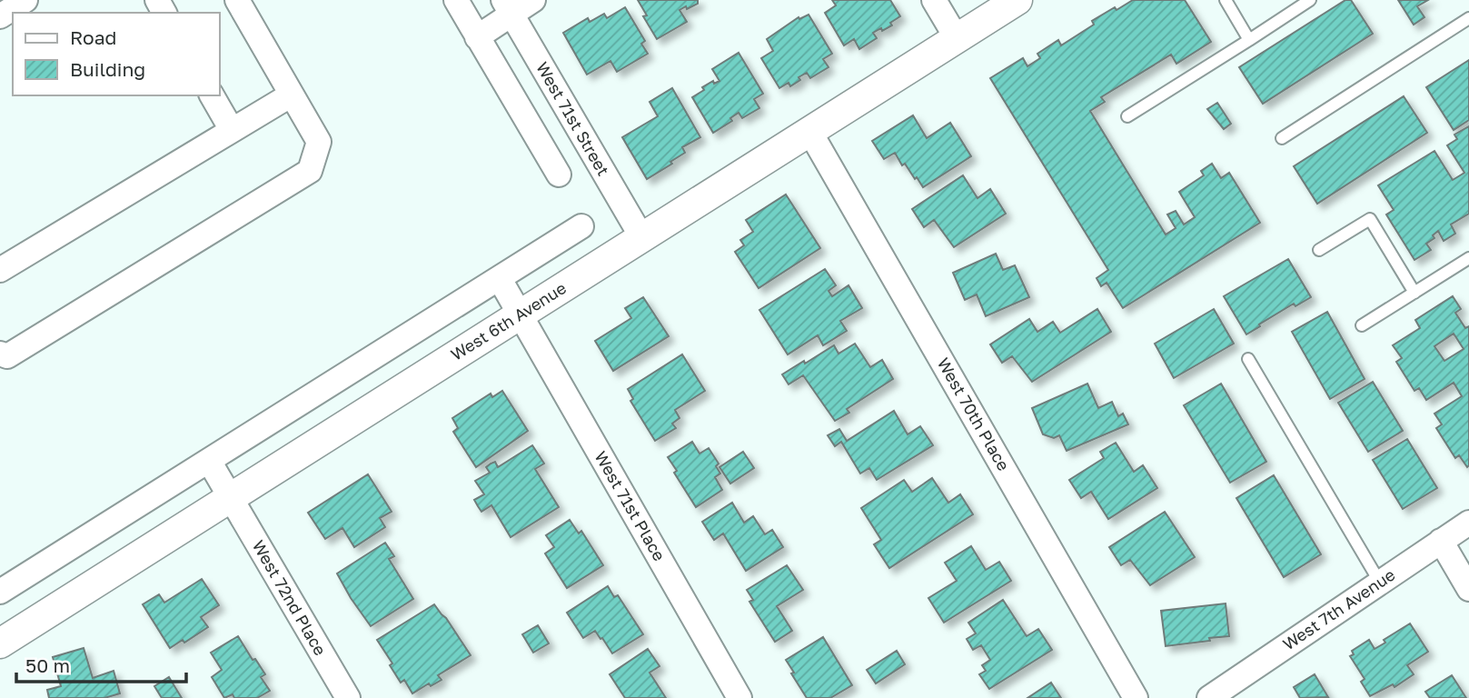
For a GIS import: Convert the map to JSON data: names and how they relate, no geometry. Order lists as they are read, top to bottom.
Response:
{
  "streets": {
    "street": [
      "West 71st Street",
      "West 6th Avenue",
      "West 70th Place",
      "West 71st Place",
      "West 72nd Place",
      "West 7th Avenue"
    ]
  },
  "crossings": [
    ["West 71st Street", "West 6th Avenue"],
    ["West 6th Avenue", "West 70th Place"],
    ["West 6th Avenue", "West 71st Place"],
    ["West 6th Avenue", "West 72nd Place"]
  ],
  "legend": ["Road", "Building"],
  "scale_bar": "50 m"
}
